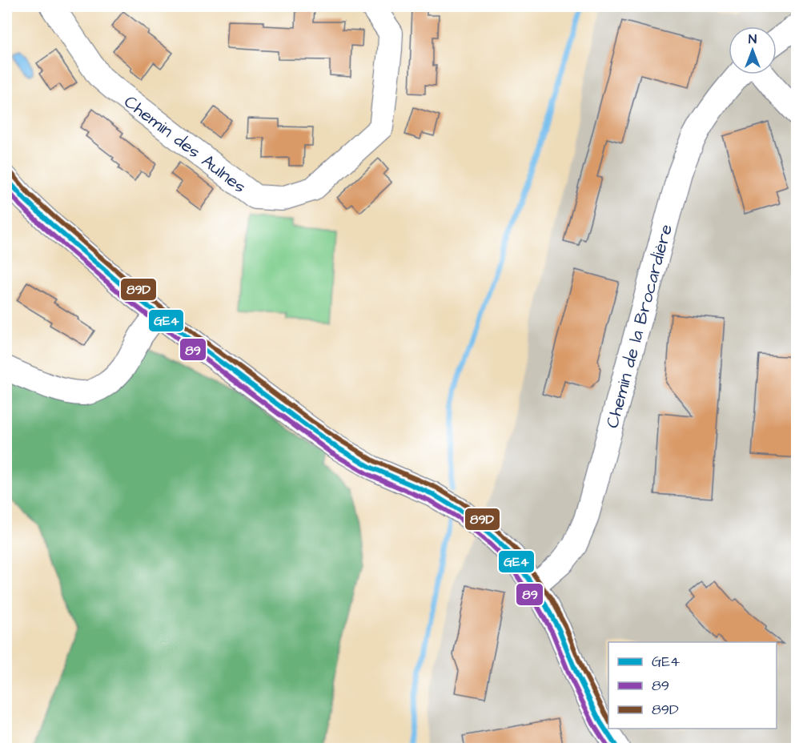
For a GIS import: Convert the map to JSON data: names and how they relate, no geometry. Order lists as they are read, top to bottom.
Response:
{
  "streets": {
    "street": ["Chemin des Aulnes", "Chemin de la Brocardière"]
  },
  "lines": ["transit line 89D", "transit line GE4", "transit line 89"],
  "legend": ["GE4", "89", "89D"],
  "north": "top"
}
